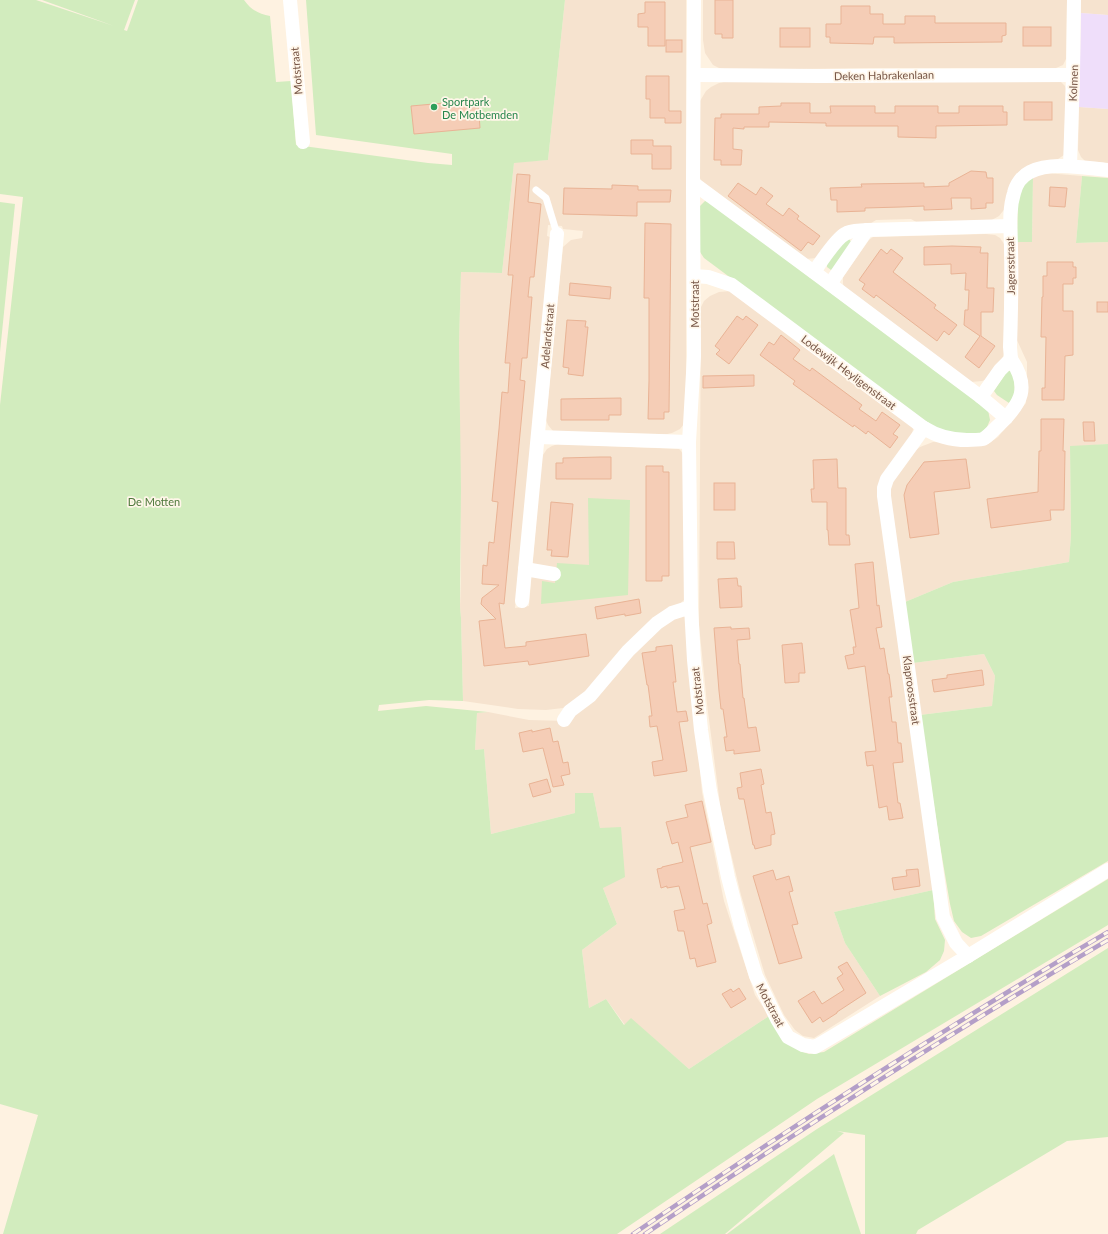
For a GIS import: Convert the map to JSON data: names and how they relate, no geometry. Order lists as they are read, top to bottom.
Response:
{
  "streets": {
    "street": [
      "Motstraat",
      "Deken Habrakenlaan",
      "Kolmen",
      "Jagersstraat",
      "Adelardstraat",
      "Lodewijk Heyligenstraat",
      "Klaproosstraat"
    ]
  },
  "crossings": [
    ["Motstraat", "Deken Habrakenlaan"],
    ["Motstraat", "Lodewijk Heyligenstraat"],
    ["Motstraat", "Klaproosstraat"],
    ["Deken Habrakenlaan", "Kolmen"],
    ["Kolmen", "Jagersstraat"],
    ["Jagersstraat", "Lodewijk Heyligenstraat"],
    ["Lodewijk Heyligenstraat", "Klaproosstraat"]
  ],
  "parks": ["De Motten"],
  "places": ["Sportpark De Motbemden"]
}
